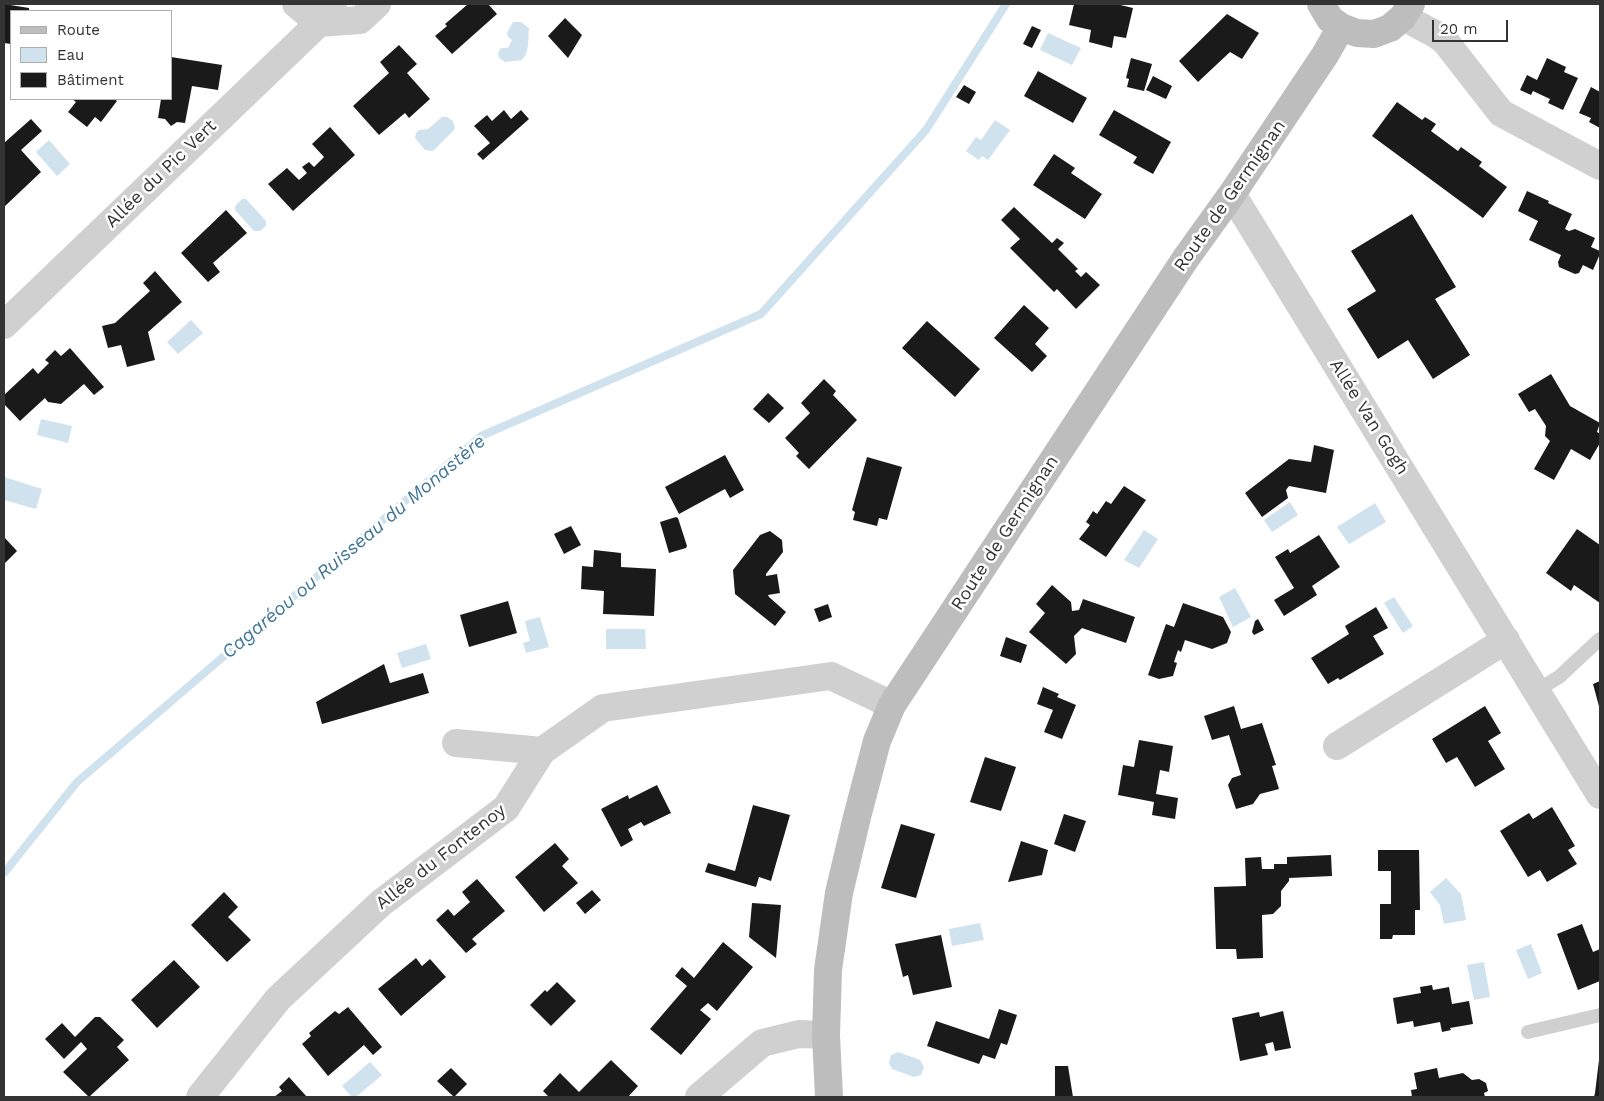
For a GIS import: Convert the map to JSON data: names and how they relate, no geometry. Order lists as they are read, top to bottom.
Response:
{
  "streets": {
    "street": [
      "Allée du Pic Vert",
      "Route de Germignan",
      "Allée Van Gogh",
      "Allée du Fontenoy"
    ]
  },
  "crossings": [
    ["Route de Germignan", "Allée Van Gogh"],
    ["Route de Germignan", "Allée du Fontenoy"]
  ],
  "water": ["Cagaréou ou Ruisseau du Monastère"],
  "legend": ["Route", "Eau", "Bâtiment"],
  "scale_bar": "20 m"
}
